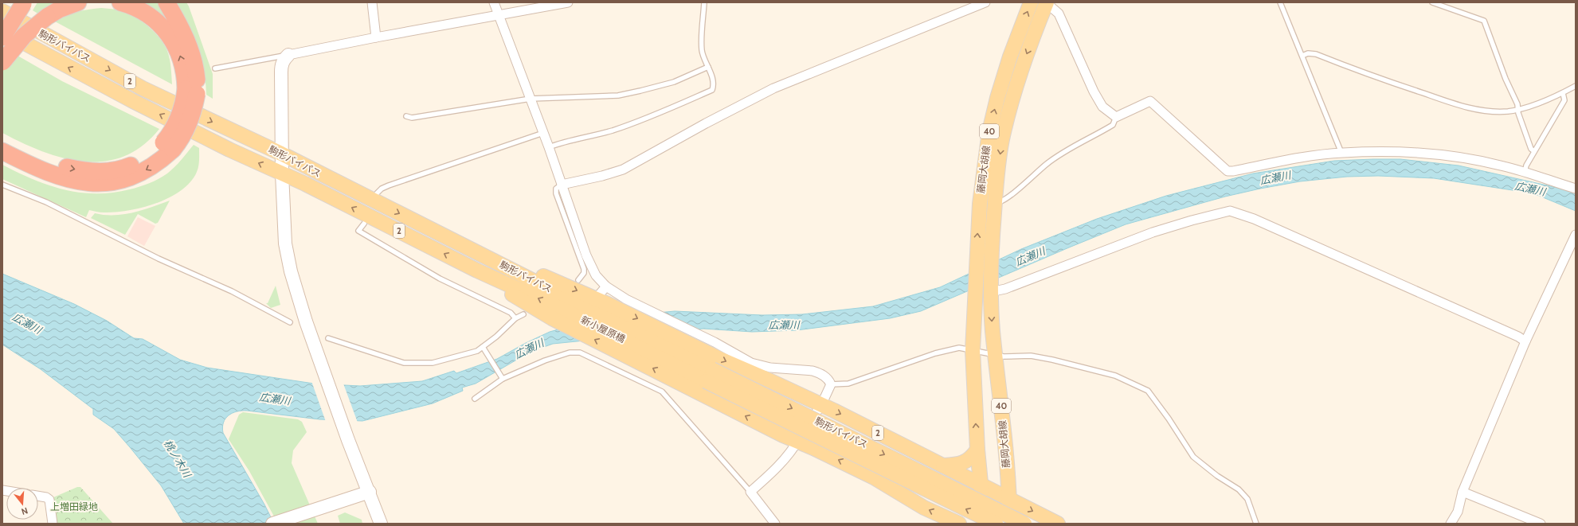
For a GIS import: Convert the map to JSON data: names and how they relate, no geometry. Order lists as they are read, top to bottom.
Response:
{
  "streets": {
    "main road": [
      "駒形バイパス",
      "2",
      "40",
      "藤岡大胡線",
      "新小屋原橋"
    ]
  },
  "crossings": [
    ["駒形バイパス", "2"],
    ["駒形バイパス", "新小屋原橋"],
    ["2", "40"],
    ["2", "藤岡大胡線"],
    ["2", "新小屋原橋"],
    ["40", "藤岡大胡線"]
  ],
  "water": ["広瀬川", "桃ノ木川"],
  "parks": ["上増田緑地"],
  "north": "bottom"
}
